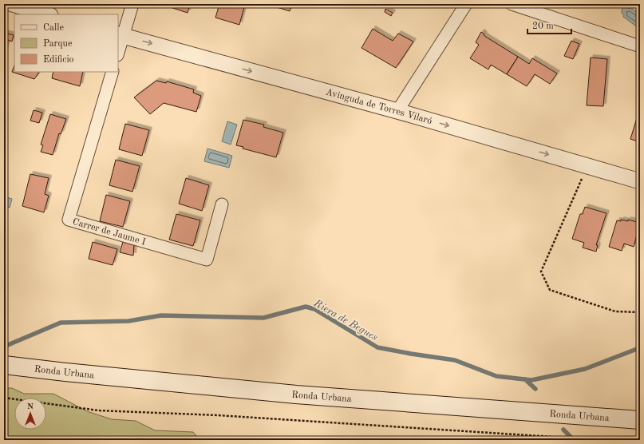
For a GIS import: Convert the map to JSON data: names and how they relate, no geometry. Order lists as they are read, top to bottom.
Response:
{
  "streets": {
    "main road": ["Ronda Urbana"],
    "street": ["Avinguda de Torres Vilaró", "Carrer de Jaume I"]
  },
  "one_way": ["Avinguda de Torres Vilaró"],
  "water": ["Riera de Begues"],
  "legend": ["Calle", "Parque", "Edificio"],
  "scale_bar": "20 m",
  "north": "top"
}
